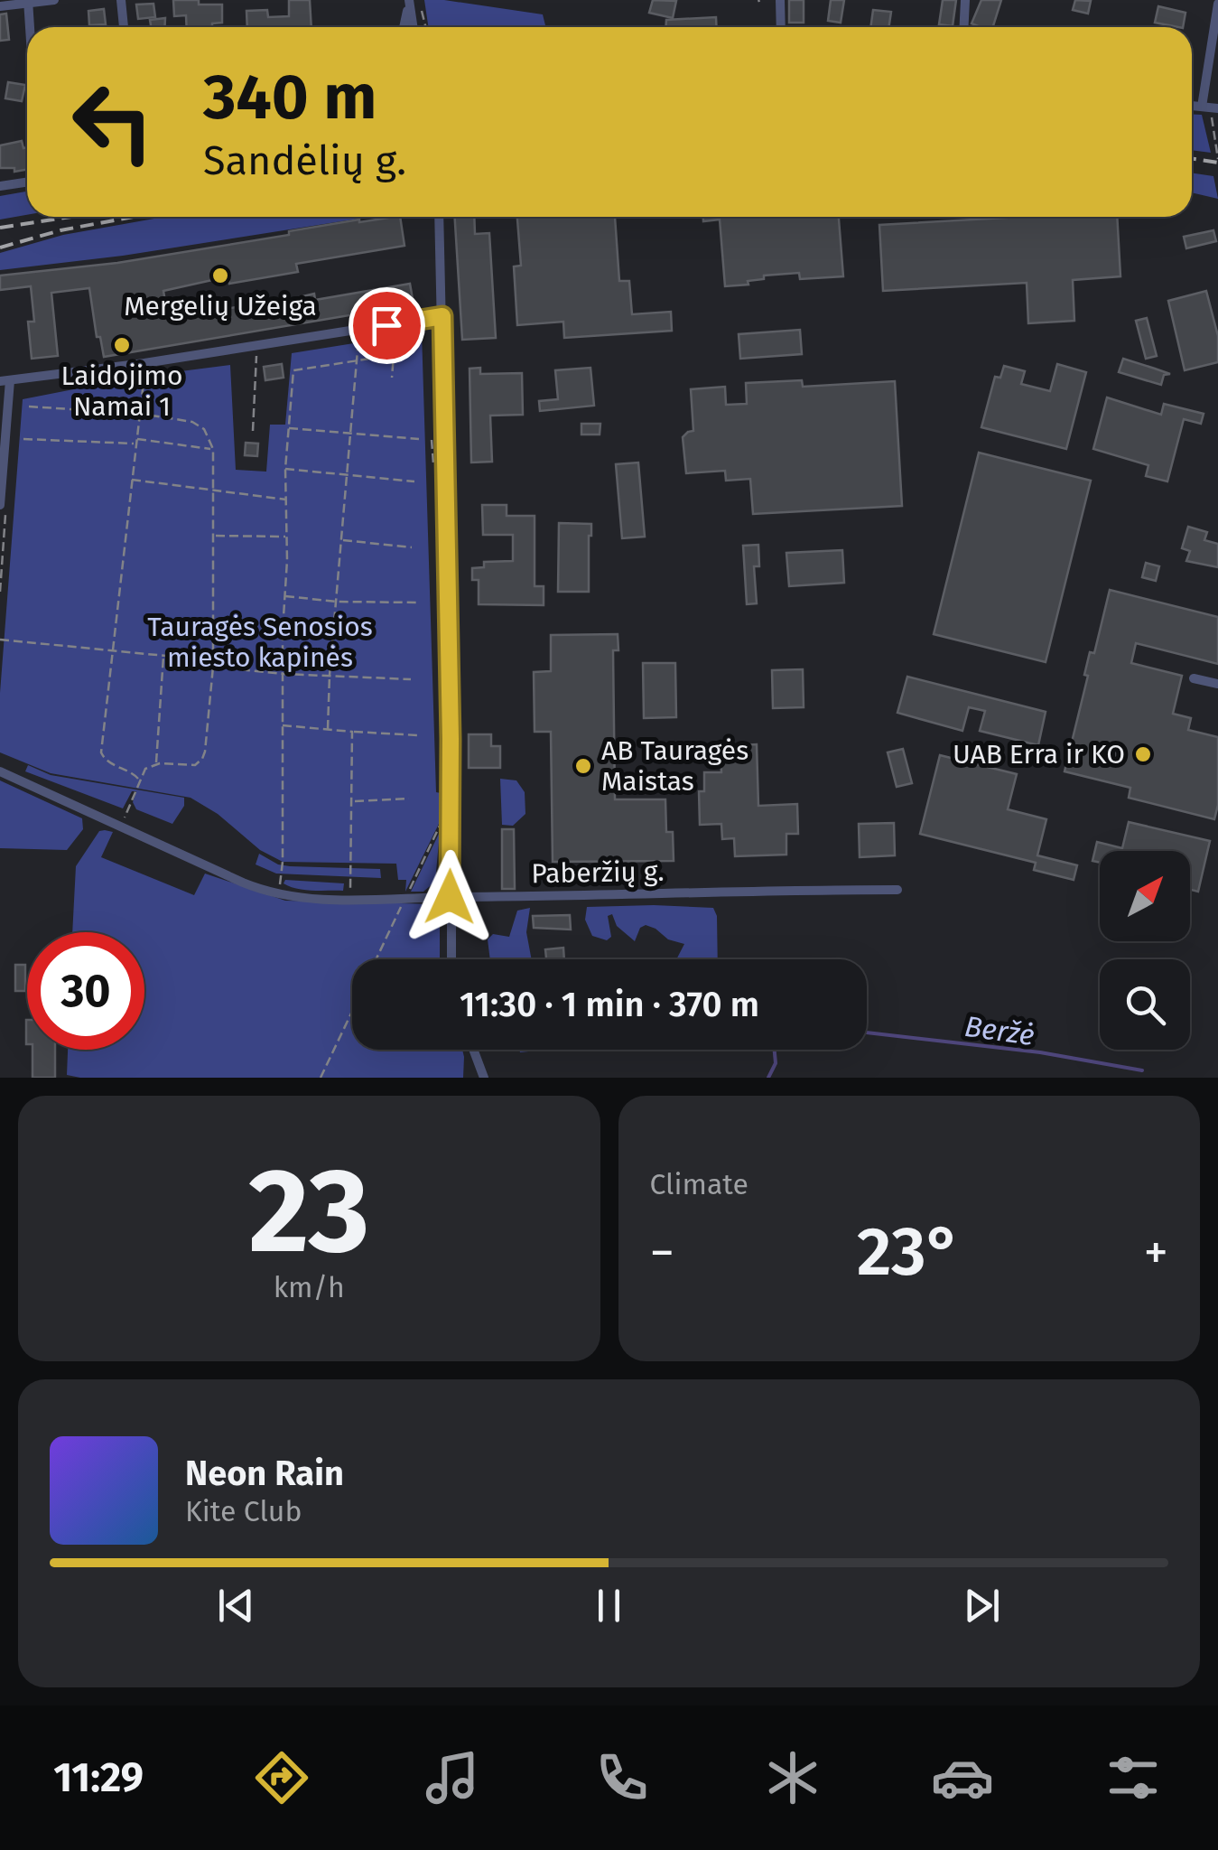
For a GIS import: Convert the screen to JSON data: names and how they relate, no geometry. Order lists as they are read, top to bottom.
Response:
{
  "streets": {
    "street": ["Paberžių g."]
  },
  "water": ["Beržė"],
  "parks": ["Tauragės Senosios miesto kapinės"],
  "places": [
    "Mergelių Užeiga",
    "Laidojimo Namai 1",
    "UAB Erra ir KO",
    "AB Tauragės Maistas"
  ],
  "north": "top right",
  "page": {
    "turn": ["340 m", "Sandėlių g."],
    "limit": "30",
    "trip": "11:30 · 1 min · 370 m",
    "tile": [
      ["23", "km/h"],
      "Climate"
    ],
    "heat": ["−", "23°", "+"],
    "song": ["Neon Rain", "Kite Club"],
    "tabs": "11:29"
  }
}
